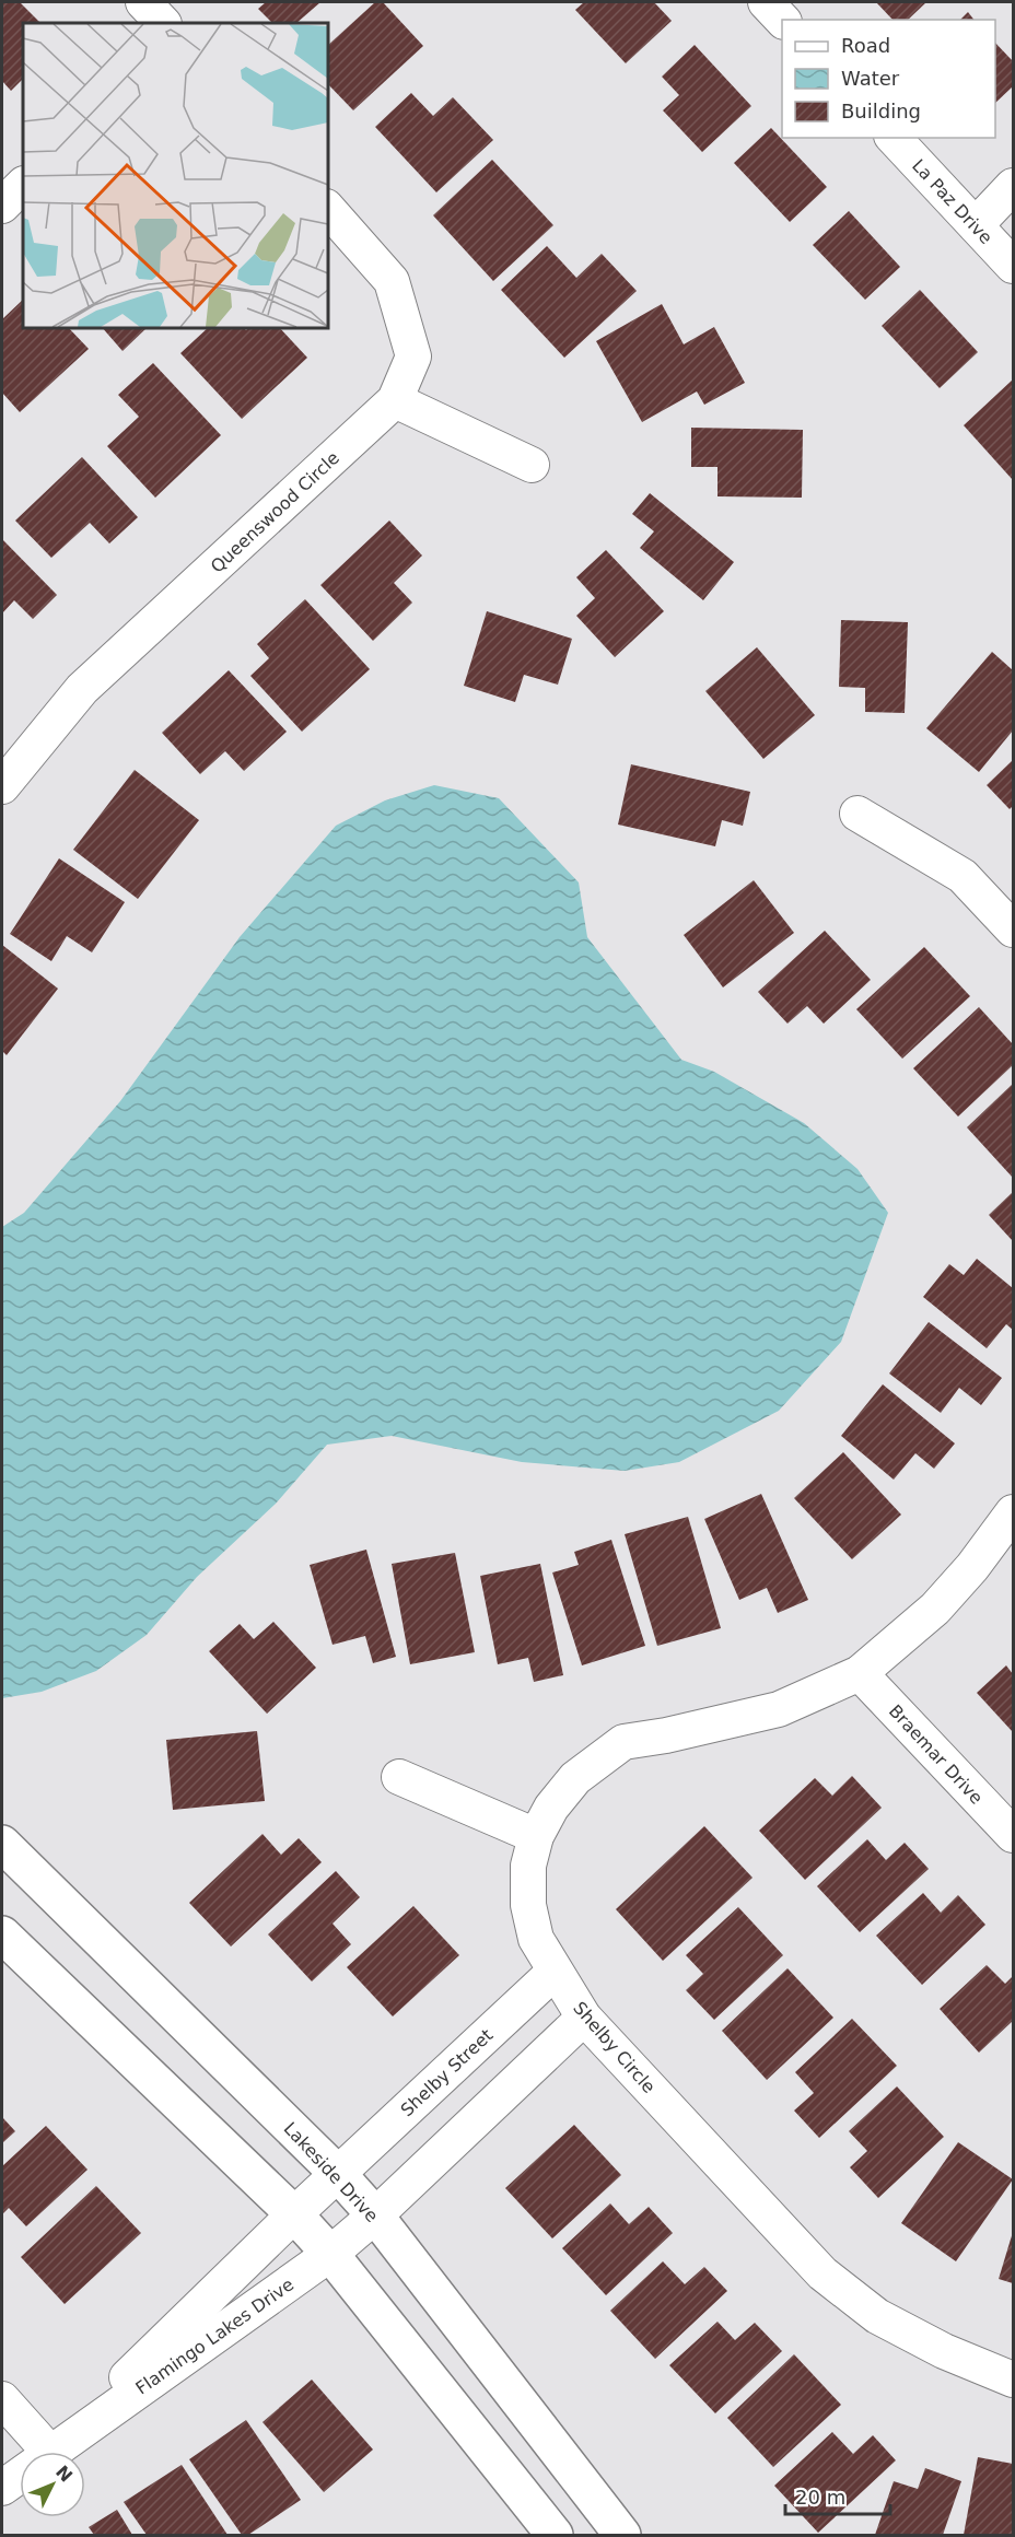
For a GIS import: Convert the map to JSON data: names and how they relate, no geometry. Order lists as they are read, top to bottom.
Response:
{
  "streets": {
    "street": [
      "La Paz Drive",
      "Queenswood Circle",
      "Braemar Drive",
      "Shelby Circle",
      "Shelby Street",
      "Lakeside Drive",
      "Flamingo Lakes Drive"
    ]
  },
  "crossings": [
    ["Braemar Drive", "Shelby Circle"],
    ["Shelby Circle", "Shelby Street"],
    ["Shelby Street", "Lakeside Drive"],
    ["Shelby Street", "Flamingo Lakes Drive"],
    ["Lakeside Drive", "Flamingo Lakes Drive"]
  ],
  "legend": ["Road", "Water", "Building"],
  "scale_bar": "20 m",
  "north": "top right"
}
